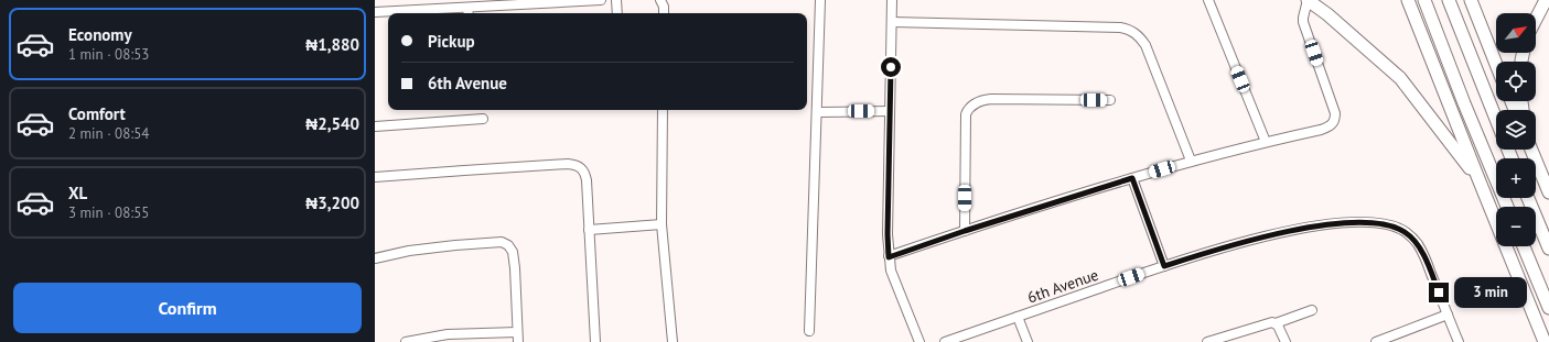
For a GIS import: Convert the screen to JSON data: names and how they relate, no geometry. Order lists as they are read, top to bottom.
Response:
{
  "streets": {
    "street": ["6th Avenue"]
  },
  "north": "top right",
  "page": {
    "list": [
      {
        "name": "Economy",
        "note": "1 min · 08:53",
        "value": "₦1,880"
      },
      {
        "name": "Comfort",
        "note": "2 min · 08:54",
        "value": "₦2,540"
      },
      {
        "name": "XL",
        "note": "3 min · 08:55",
        "value": "₦3,200"
      }
    ],
    "map_buttons": ["+", "−"],
    "banner": ["Pickup", "6th Avenue"],
    "buttons": "Confirm",
    "bubble": "3 min"
  }
}
